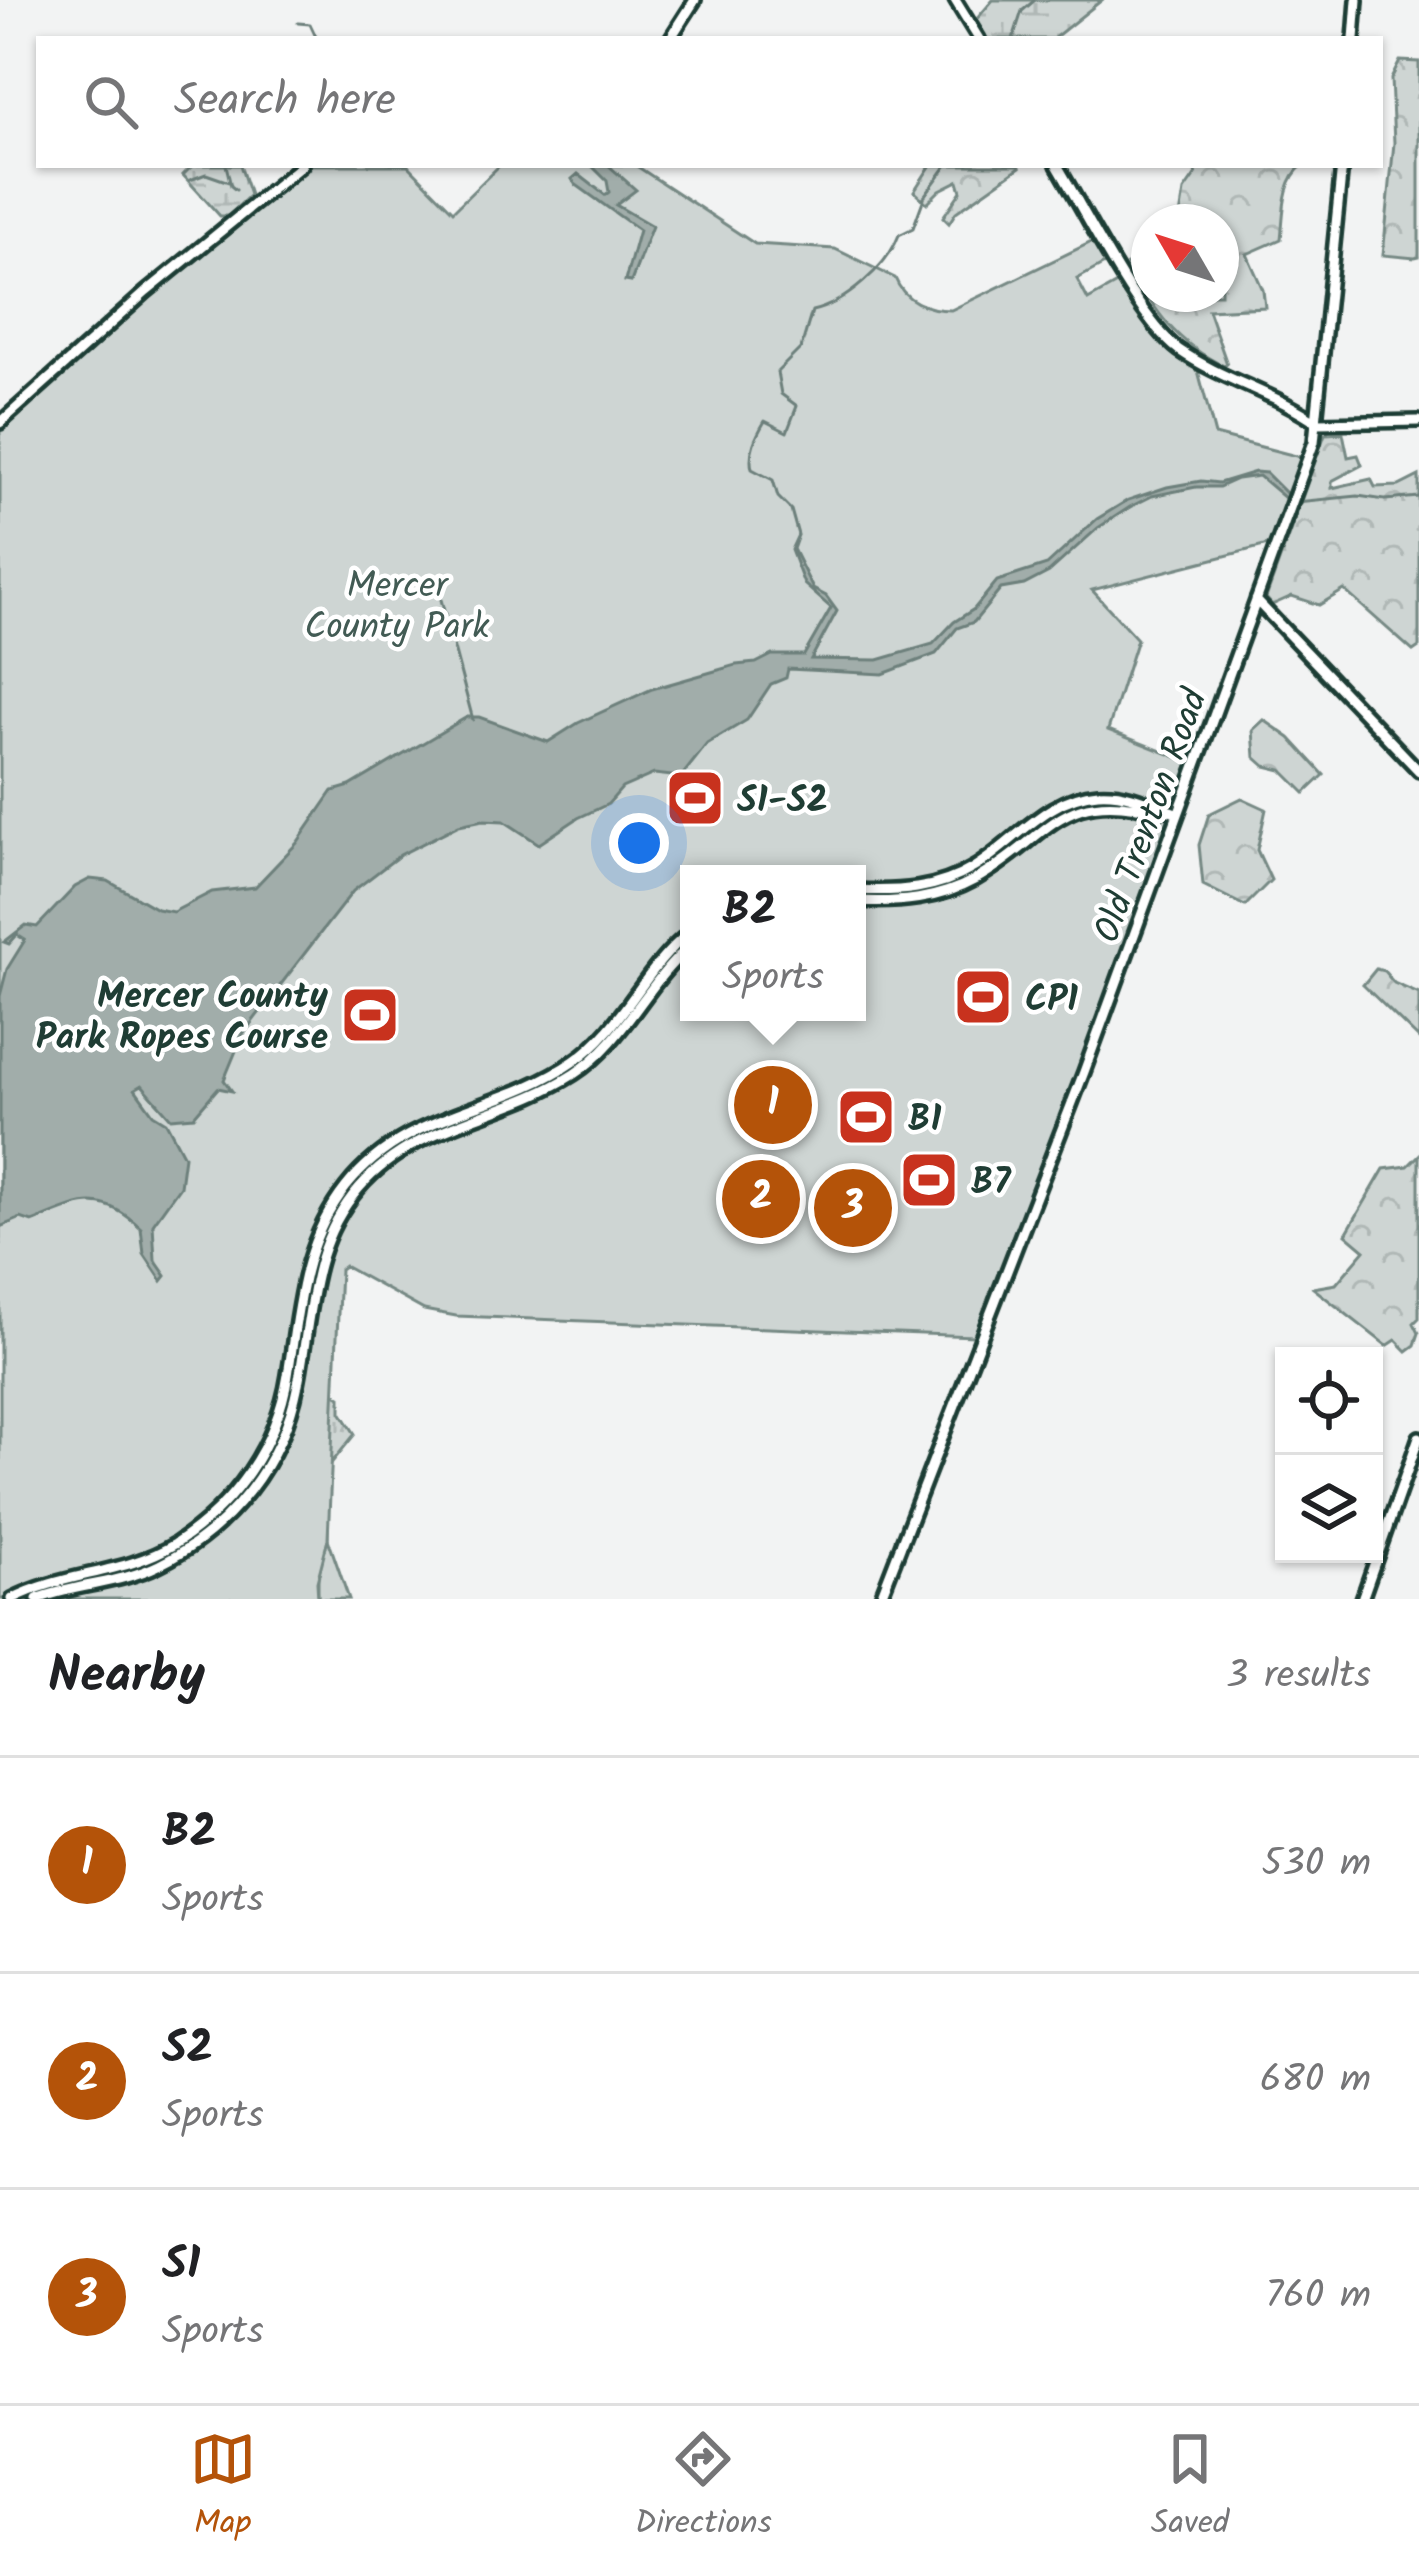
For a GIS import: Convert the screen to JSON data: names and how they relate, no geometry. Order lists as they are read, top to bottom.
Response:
{
  "streets": {
    "street": ["Old Trenton Road"]
  },
  "parks": ["Mercer County Park"],
  "places": {
    "sports": [
      "S1-S2",
      "CP1",
      "Mercer County Park Ropes Course",
      "B1",
      "B7"
    ]
  },
  "north": "top left",
  "page": {
    "search": "Search here",
    "popup": ["B2", "Sports"],
    "pins": ["1", "2", "3"],
    "heading": ["Nearby", "3 results"],
    "list": [
      {
        "mark": "1",
        "name": "B2",
        "note": "Sports",
        "value": "530 m"
      },
      {
        "mark": "2",
        "name": "S2",
        "note": "Sports",
        "value": "680 m"
      },
      {
        "mark": "3",
        "name": "S1",
        "note": "Sports",
        "value": "760 m"
      }
    ],
    "nav": ["Map", "Directions", "Saved"]
  }
}
